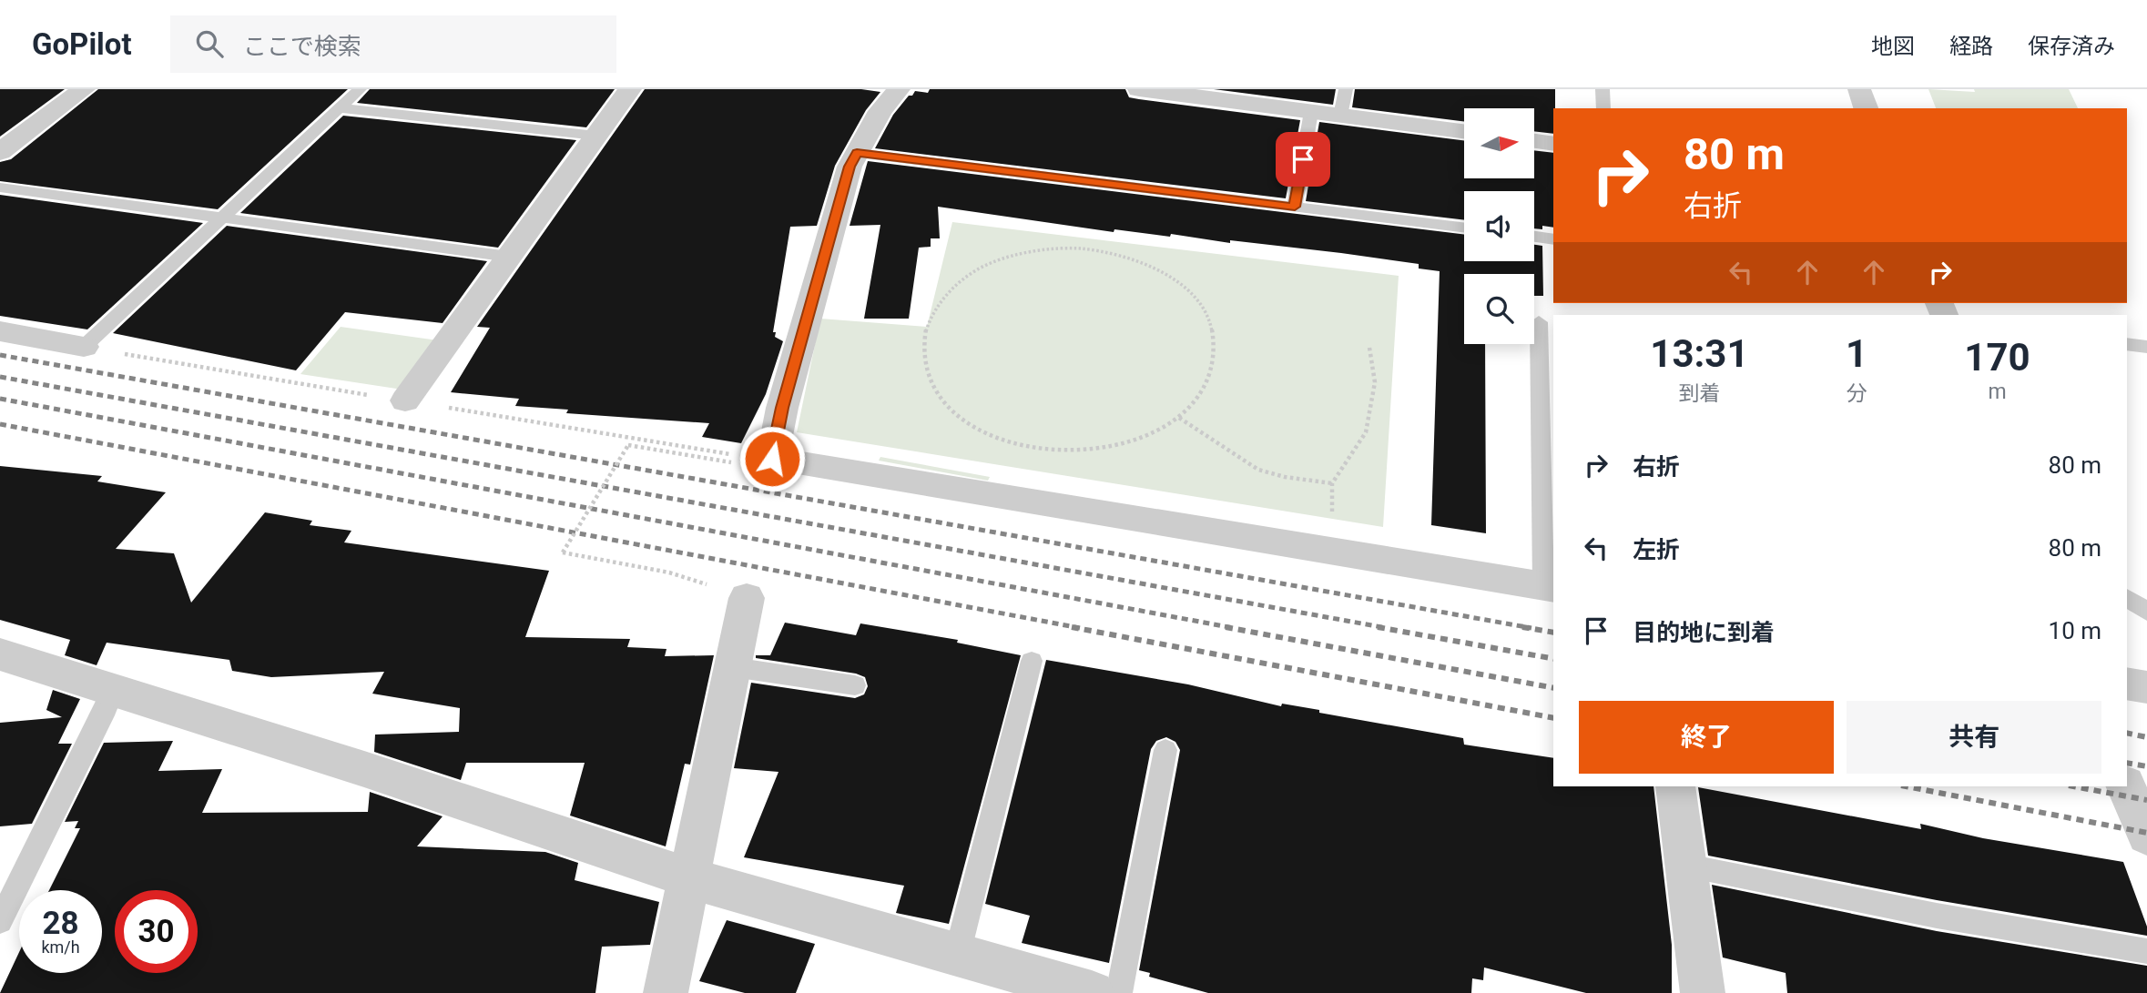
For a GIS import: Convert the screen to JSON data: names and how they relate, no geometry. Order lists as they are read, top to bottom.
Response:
{
  "north": "right",
  "page": {
    "header": "GoPilot",
    "search": "ここで検索",
    "nav": ["地図", "経路", "保存済み"],
    "turn": ["80 m", "右折"],
    "eta": [
      "13:31",
      "到着",
      "1",
      "分",
      "170",
      "m"
    ],
    "list": [
      {
        "name": "右折",
        "value": "80 m"
      },
      {
        "name": "左折",
        "value": "80 m"
      },
      {
        "name": "目的地に到着",
        "value": "10 m"
      }
    ],
    "buttons": ["終了", "共有"],
    "speed": "28 km/h",
    "limit": "30"
  }
}
